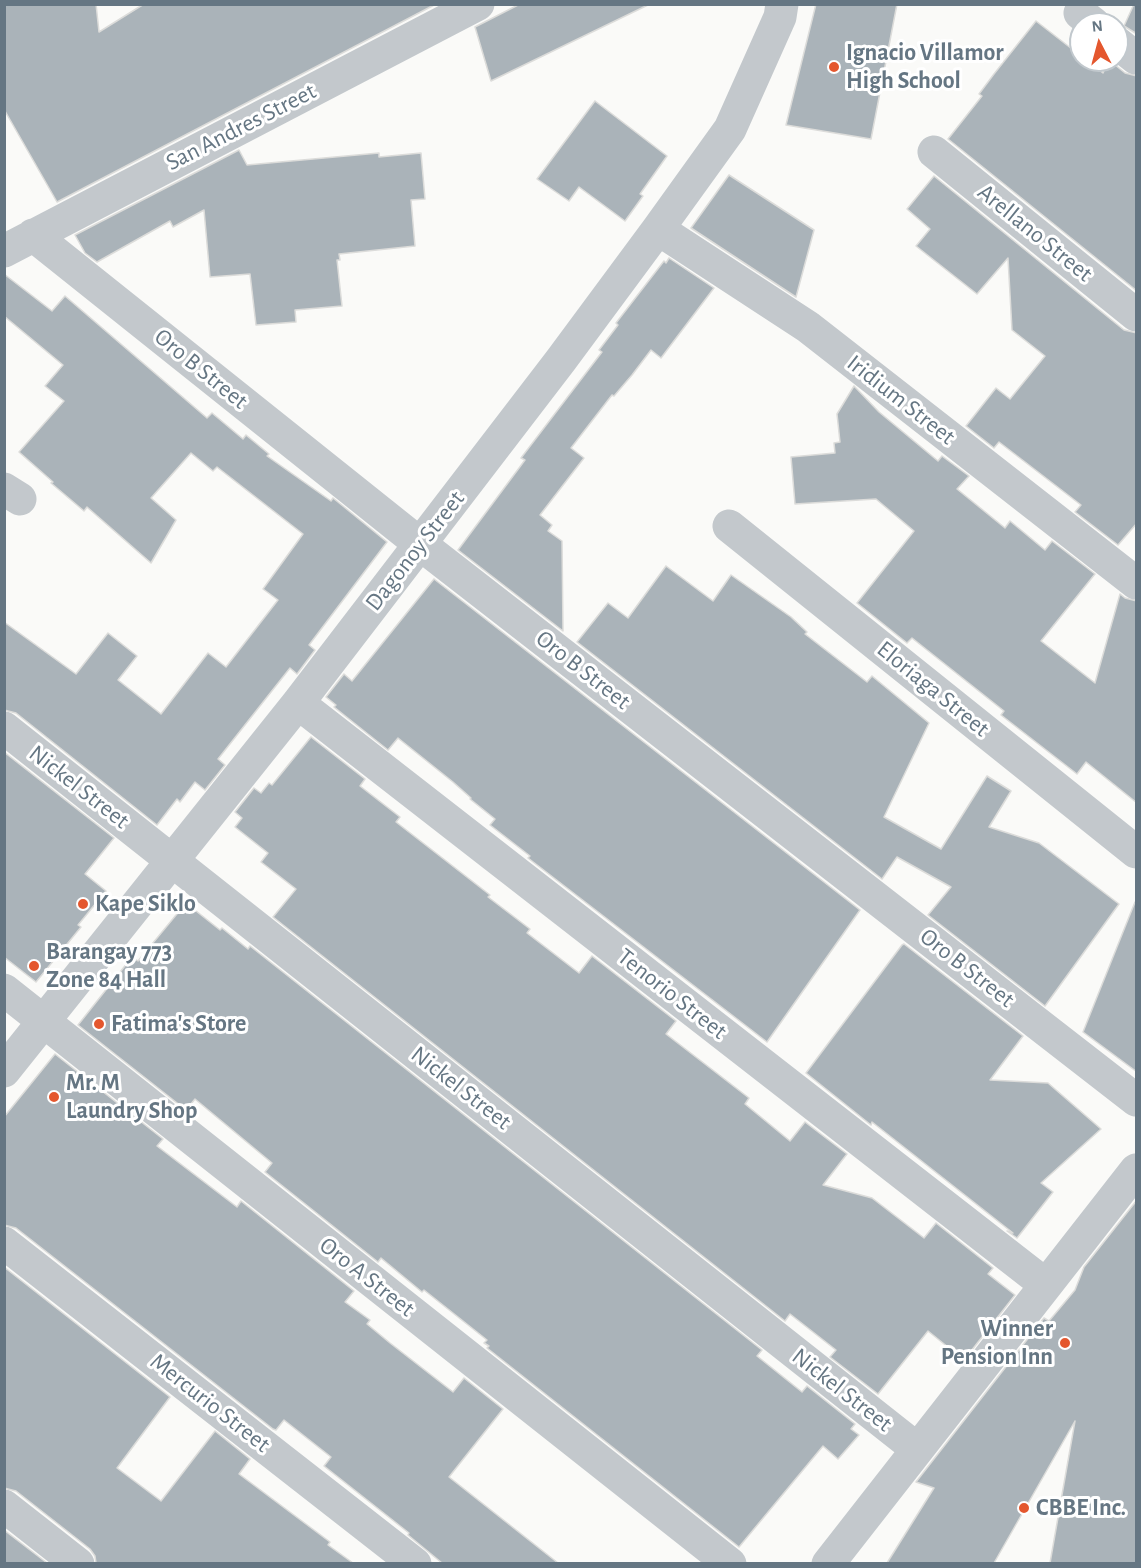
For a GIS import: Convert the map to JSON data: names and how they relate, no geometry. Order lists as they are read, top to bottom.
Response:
{
  "streets": {
    "street": [
      "San Andres Street",
      "Arellano Street",
      "Oro B Street",
      "Iridium Street",
      "Dagonoy Street",
      "Eloriaga Street",
      "Nickel Street",
      "Tenorio Street",
      "Oro A Street",
      "Mercurio Street"
    ]
  },
  "crossings": [
    ["San Andres Street", "Oro B Street"],
    ["Oro B Street", "Dagonoy Street"],
    ["Iridium Street", "Dagonoy Street"],
    ["Dagonoy Street", "Nickel Street"],
    ["Dagonoy Street", "Tenorio Street"],
    ["Dagonoy Street", "Oro A Street"]
  ],
  "places": [
    "Ignacio Villamor High School",
    "Kape Siklo",
    "Barangay 773 Zone 84 Hall",
    "Fatima's Store",
    "Mr. M Laundry Shop",
    "Winner Pension Inn",
    "CBBE Inc."
  ],
  "north": "top"
}
